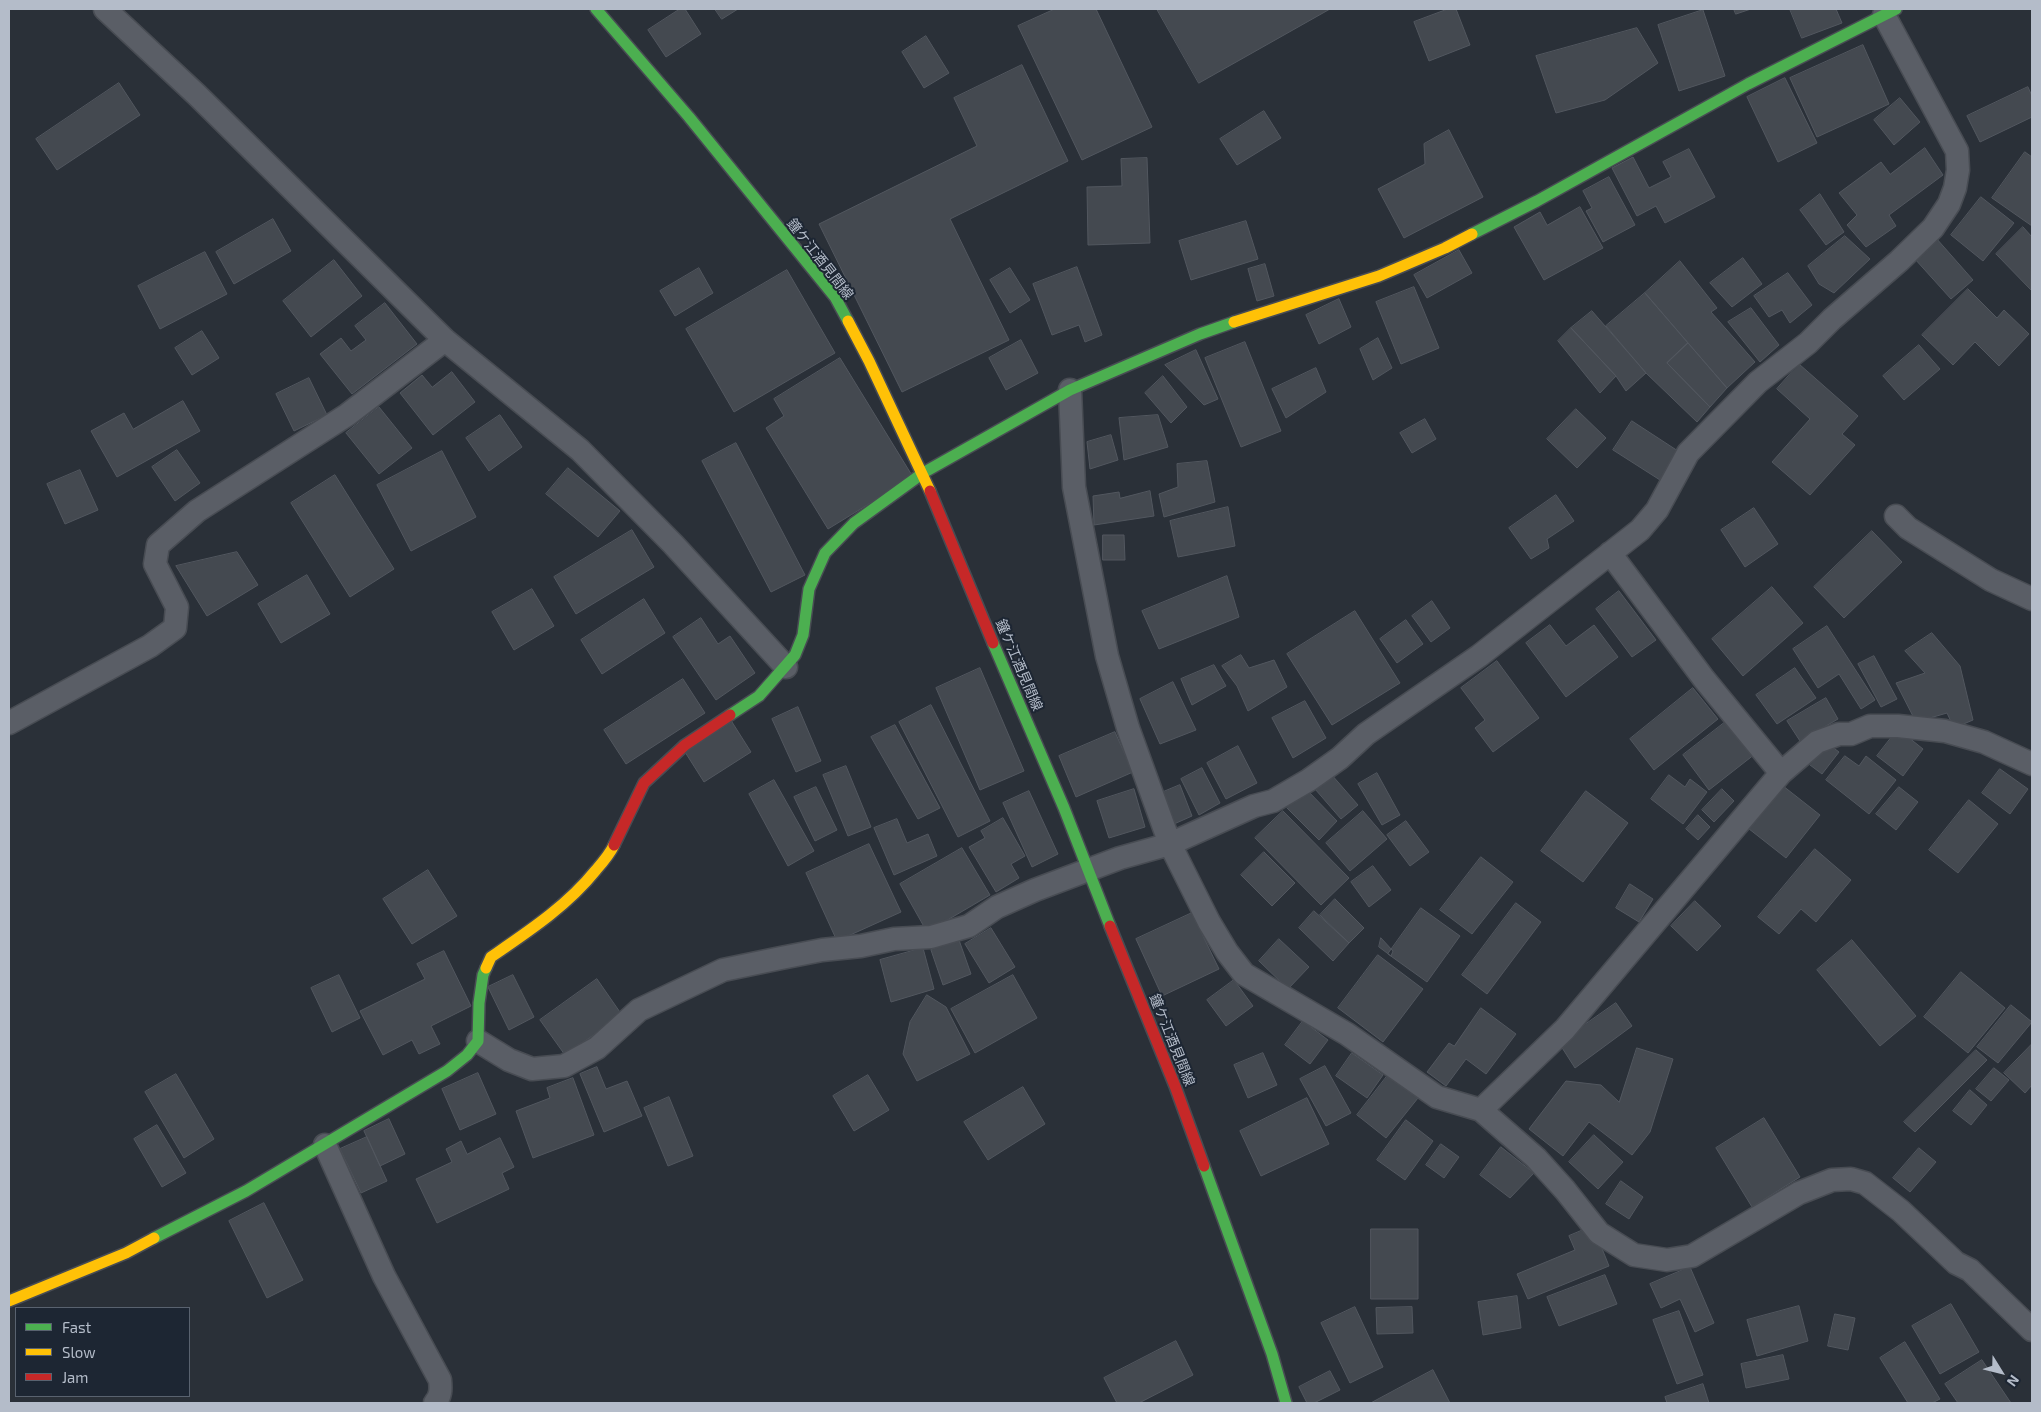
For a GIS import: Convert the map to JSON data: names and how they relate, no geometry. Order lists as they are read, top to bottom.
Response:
{
  "streets": {
    "street": ["鐘ケ江酒見間線"]
  },
  "legend": ["Fast", "Slow", "Jam"],
  "north": "bottom right"
}
